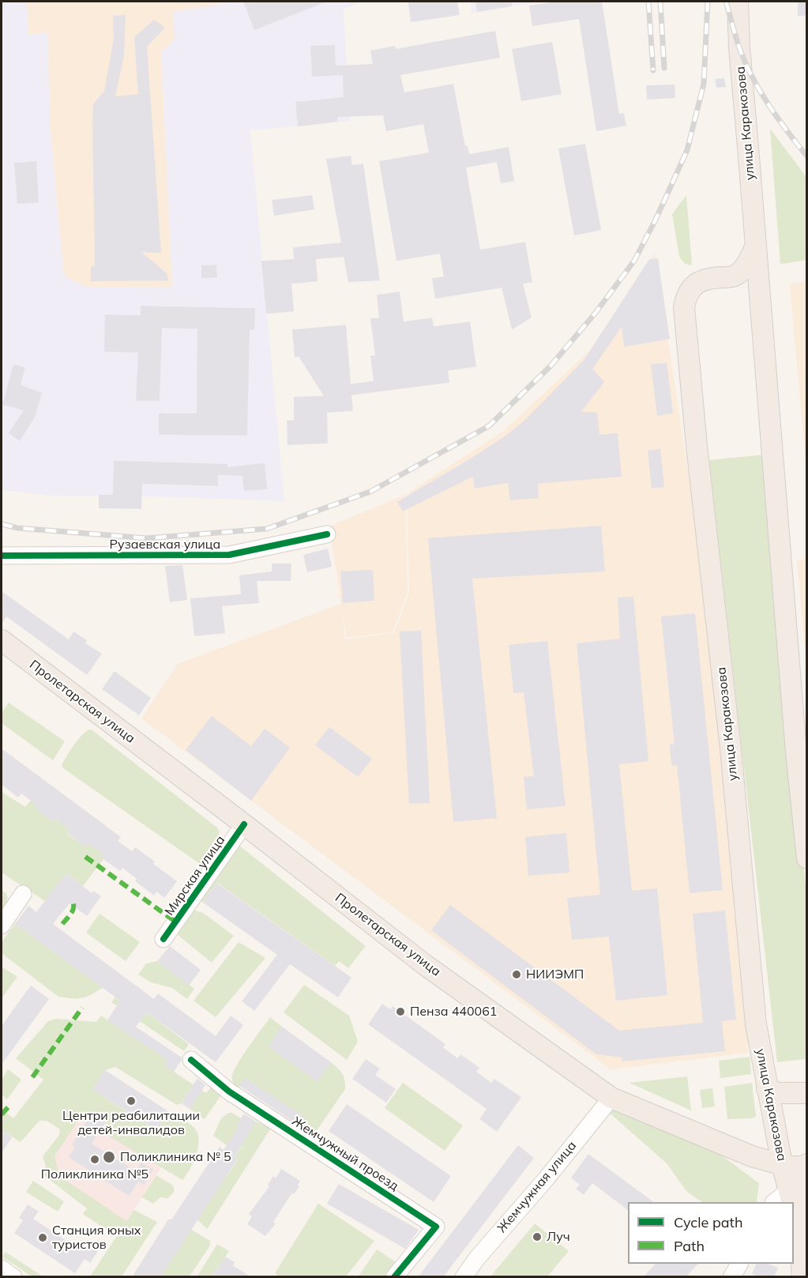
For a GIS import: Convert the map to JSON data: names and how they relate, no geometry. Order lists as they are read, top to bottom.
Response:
{
  "streets": {
    "main road": ["улица Каракозова", "Пролетарская улица"],
    "street": [
      "Рузаевская улица",
      "Мирская улица",
      "Жемчужный проезд",
      "Жемчужная улица"
    ]
  },
  "crossings": [
    ["улица Каракозова", "Пролетарская улица"],
    ["Пролетарская улица", "Мирская улица"],
    ["Пролетарская улица", "Жемчужная улица"]
  ],
  "places": [
    "НИИЭМП",
    "Пенза 440061",
    "Центри реабилитации детей-инвалидов",
    "Поликлиника № 5",
    "Поликлиника №5",
    "Луч",
    "Станция юных туристов"
  ],
  "legend": ["Cycle path", "Path"]
}
